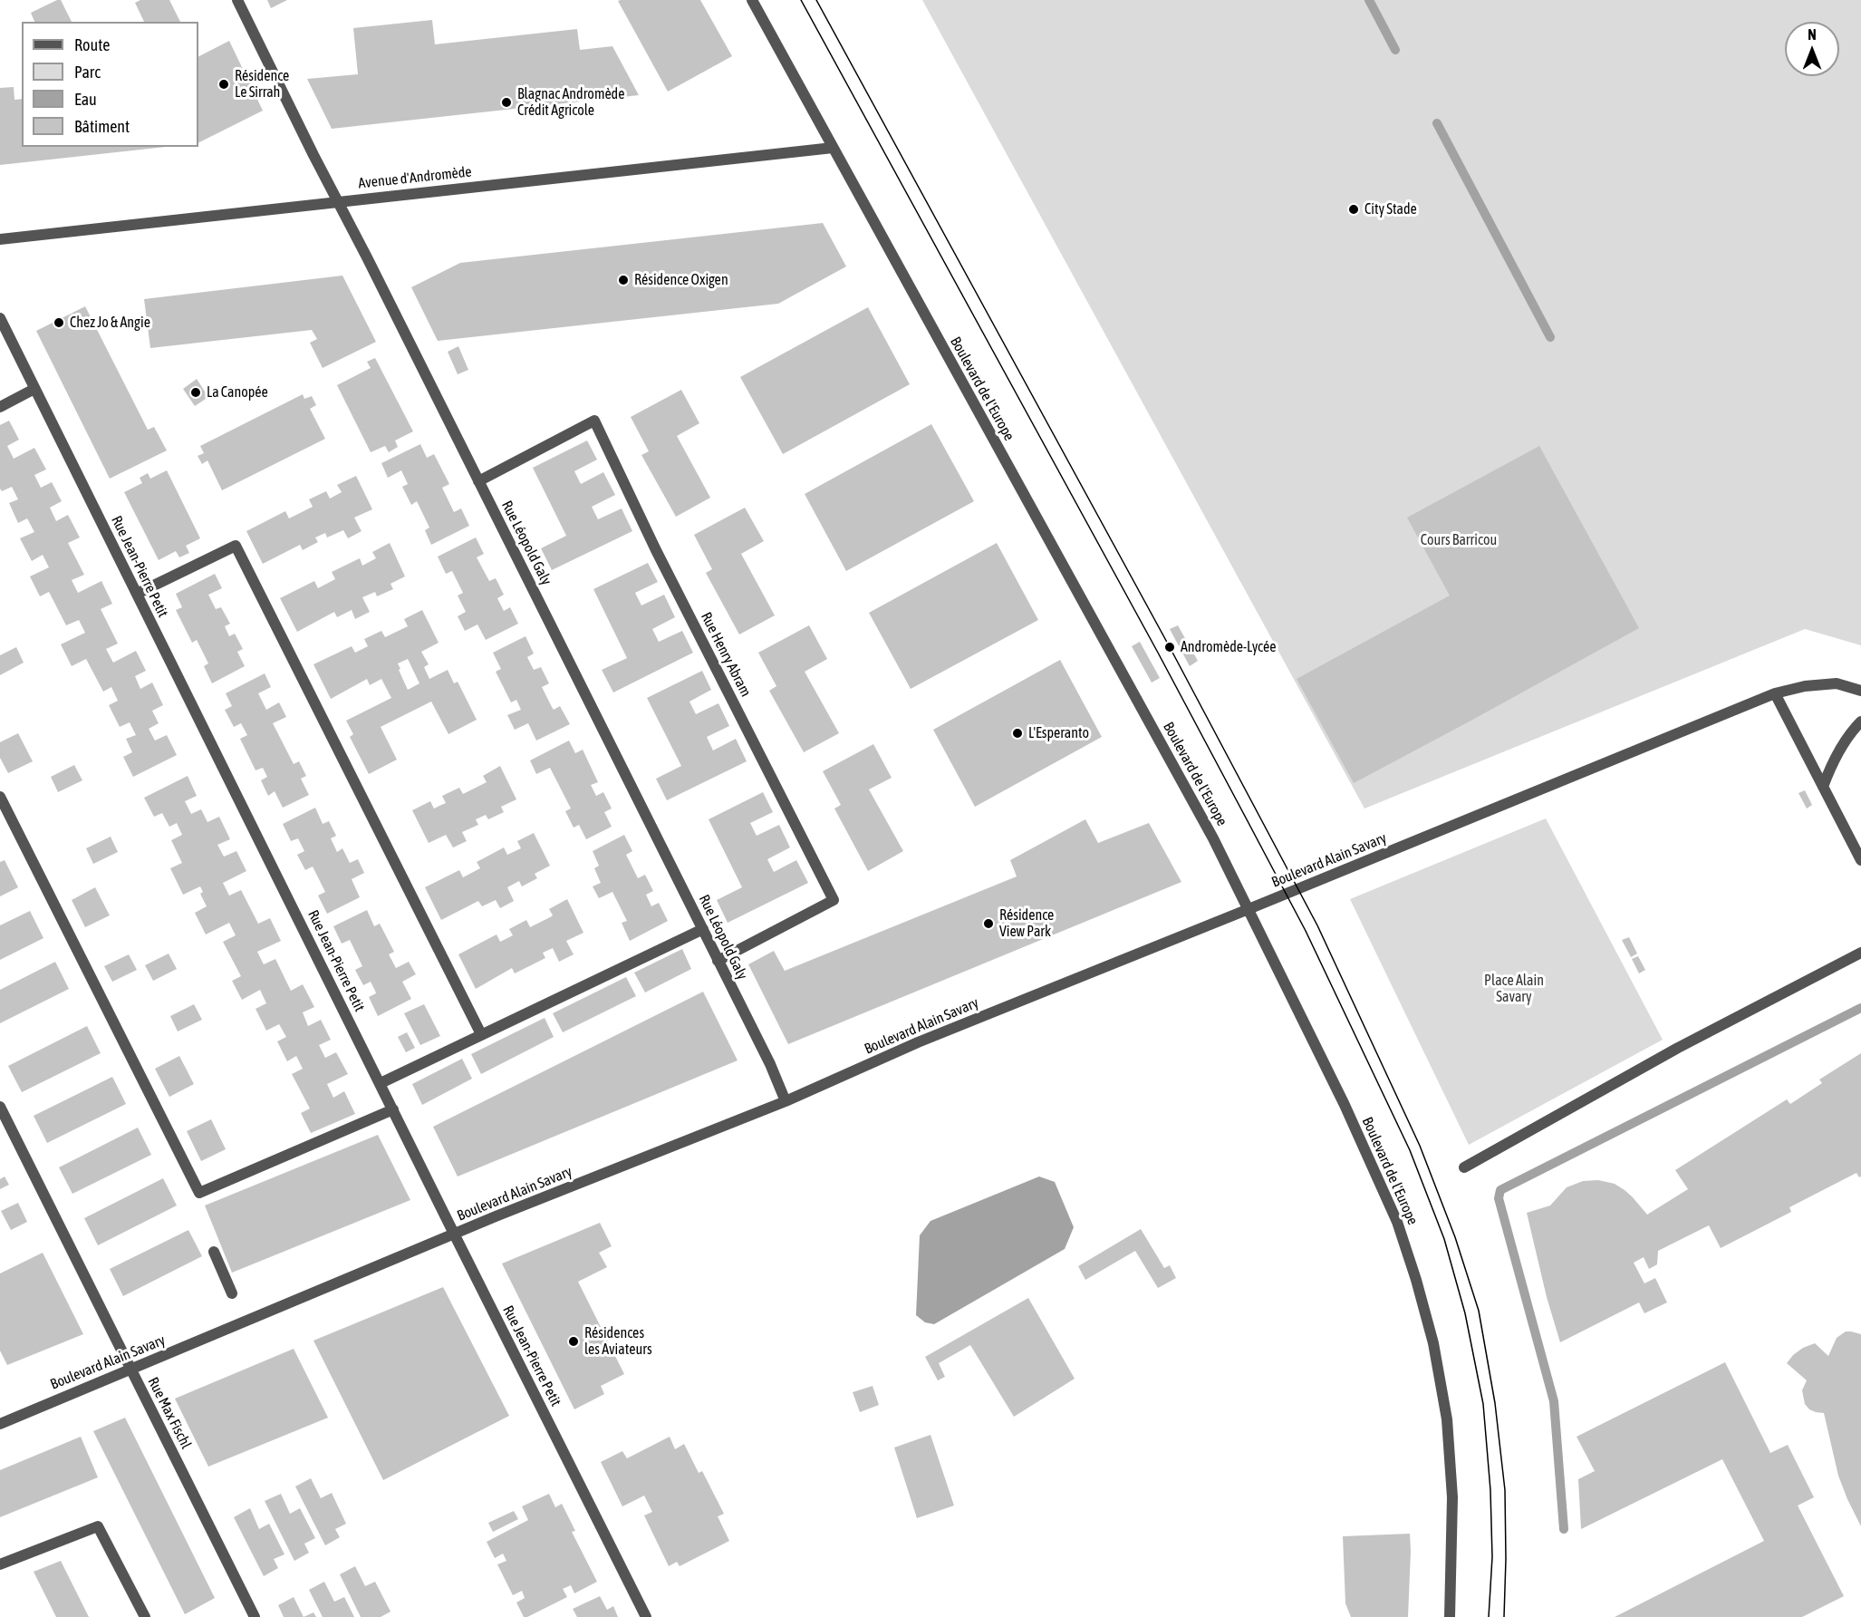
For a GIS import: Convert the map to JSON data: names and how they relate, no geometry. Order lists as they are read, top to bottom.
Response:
{
  "streets": {
    "street": [
      "Avenue d'Andromède",
      "Boulevard de l'Europe",
      "Rue Léopold Galy",
      "Rue Jean-Pierre Petit",
      "Rue Henry Abram",
      "Boulevard Alain Savary",
      "Rue Max Fischl"
    ]
  },
  "crossings": [
    ["Avenue d'Andromède", "Boulevard de l'Europe"],
    ["Avenue d'Andromède", "Rue Léopold Galy"],
    ["Boulevard de l'Europe", "Boulevard Alain Savary"],
    ["Rue Léopold Galy", "Rue Henry Abram"],
    ["Rue Léopold Galy", "Boulevard Alain Savary"],
    ["Rue Jean-Pierre Petit", "Boulevard Alain Savary"],
    ["Boulevard Alain Savary", "Rue Max Fischl"]
  ],
  "parks": ["Cours Barricou", "Place Alain Savary"],
  "places": [
    "Résidence Le Sirrah",
    "Blagnac Andromède Crédit Agricole",
    "City Stade",
    "Résidence Oxigen",
    "Chez Jo & Angie",
    "La Canopée",
    "Andromède-Lycée",
    "L'Esperanto",
    "Résidence View Park",
    "Résidences les Aviateurs"
  ],
  "legend": [
    "Route",
    "Parc",
    "Eau",
    "Bâtiment"
  ],
  "north": "top"
}
